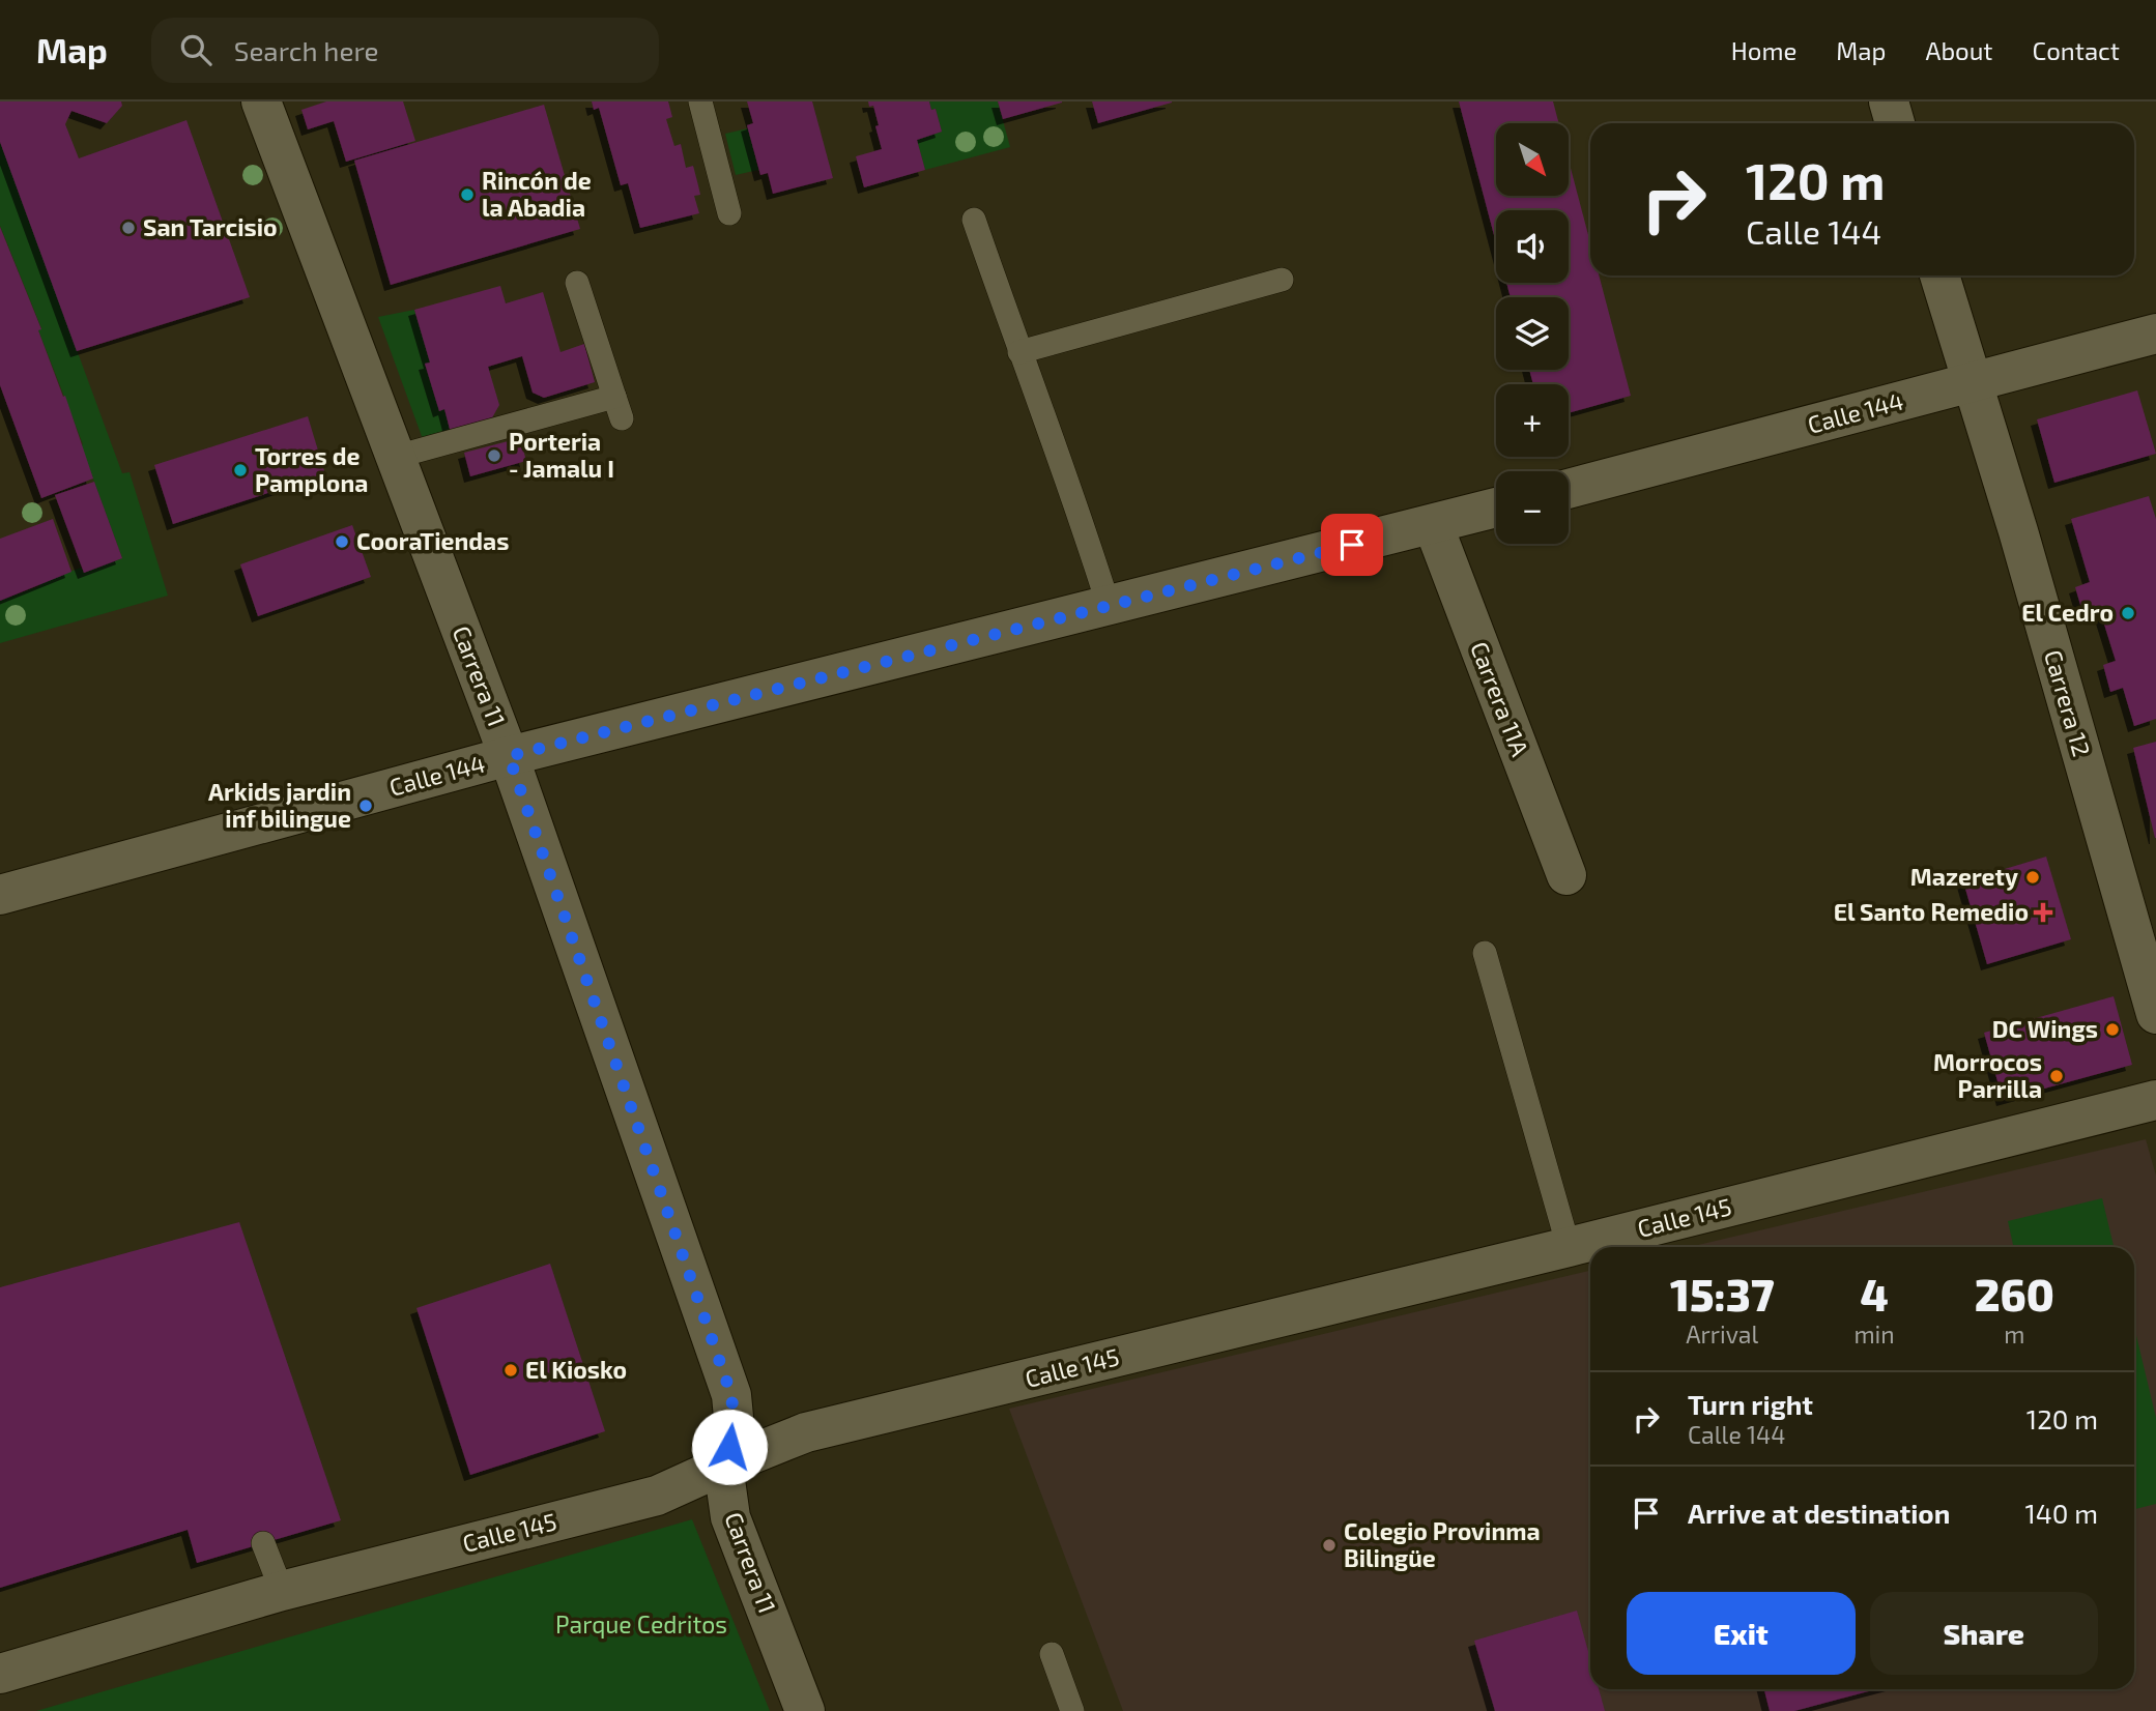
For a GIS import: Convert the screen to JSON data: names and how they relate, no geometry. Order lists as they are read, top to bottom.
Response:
{
  "streets": {
    "street": [
      "Calle 144",
      "Carrera 11",
      "Carrera 11A",
      "Carrera 12",
      "Calle 145"
    ]
  },
  "crossings": [
    ["Calle 144", "Carrera 11"],
    ["Calle 144", "Carrera 11A"],
    ["Calle 144", "Carrera 12"],
    ["Carrera 11", "Calle 145"]
  ],
  "parks": ["Parque Cedritos"],
  "places": {
    "other": [
      "Rincón de la Abadia",
      "San Tarcisio",
      "Porteria - Jamalu I",
      "Torres de Pamplona",
      "CooraTiendas",
      "El Cedro",
      "Arkids jardin inf bilingue",
      "Mazerety",
      "DC Wings",
      "Morrocos Parrilla",
      "El Kiosko",
      "Colegio Provinma Bilingüe"
    ],
    "health": ["El Santo Remedio"]
  },
  "north": "bottom right",
  "page": {
    "header": "Map",
    "search": "Search here",
    "nav": [
      "Home",
      "Map",
      "About",
      "Contact"
    ],
    "map_buttons": ["+", "−"],
    "turn": ["120 m", "Calle 144"],
    "eta": [
      "15:37",
      "Arrival",
      "4",
      "min",
      "260",
      "m"
    ],
    "list": [
      {
        "name": "Turn right",
        "note": "Calle 144",
        "value": "120 m"
      },
      {
        "name": "Arrive at destination",
        "value": "140 m"
      }
    ],
    "buttons": ["Exit", "Share"]
  }
}
